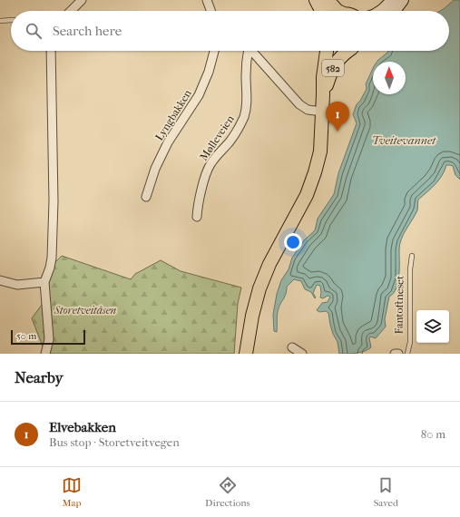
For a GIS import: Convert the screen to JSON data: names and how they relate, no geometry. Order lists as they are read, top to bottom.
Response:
{
  "streets": {
    "main road": ["582"],
    "street": ["Lyngbakken", "Mølleveien"],
    "lane": ["Fantoftneset"]
  },
  "water": ["Tveitevannet"],
  "parks": ["Storetveitåsen"],
  "scale_bar": "50 m",
  "north": "top",
  "page": {
    "search": "Search here",
    "pins": "1",
    "scale": "50 m",
    "heading": "Nearby",
    "list": [
      {
        "mark": "1",
        "name": "Elvebakken",
        "note": "Bus stop · Storetveitvegen",
        "value": "80 m"
      }
    ],
    "nav": ["Map", "Directions", "Saved"]
  }
}
